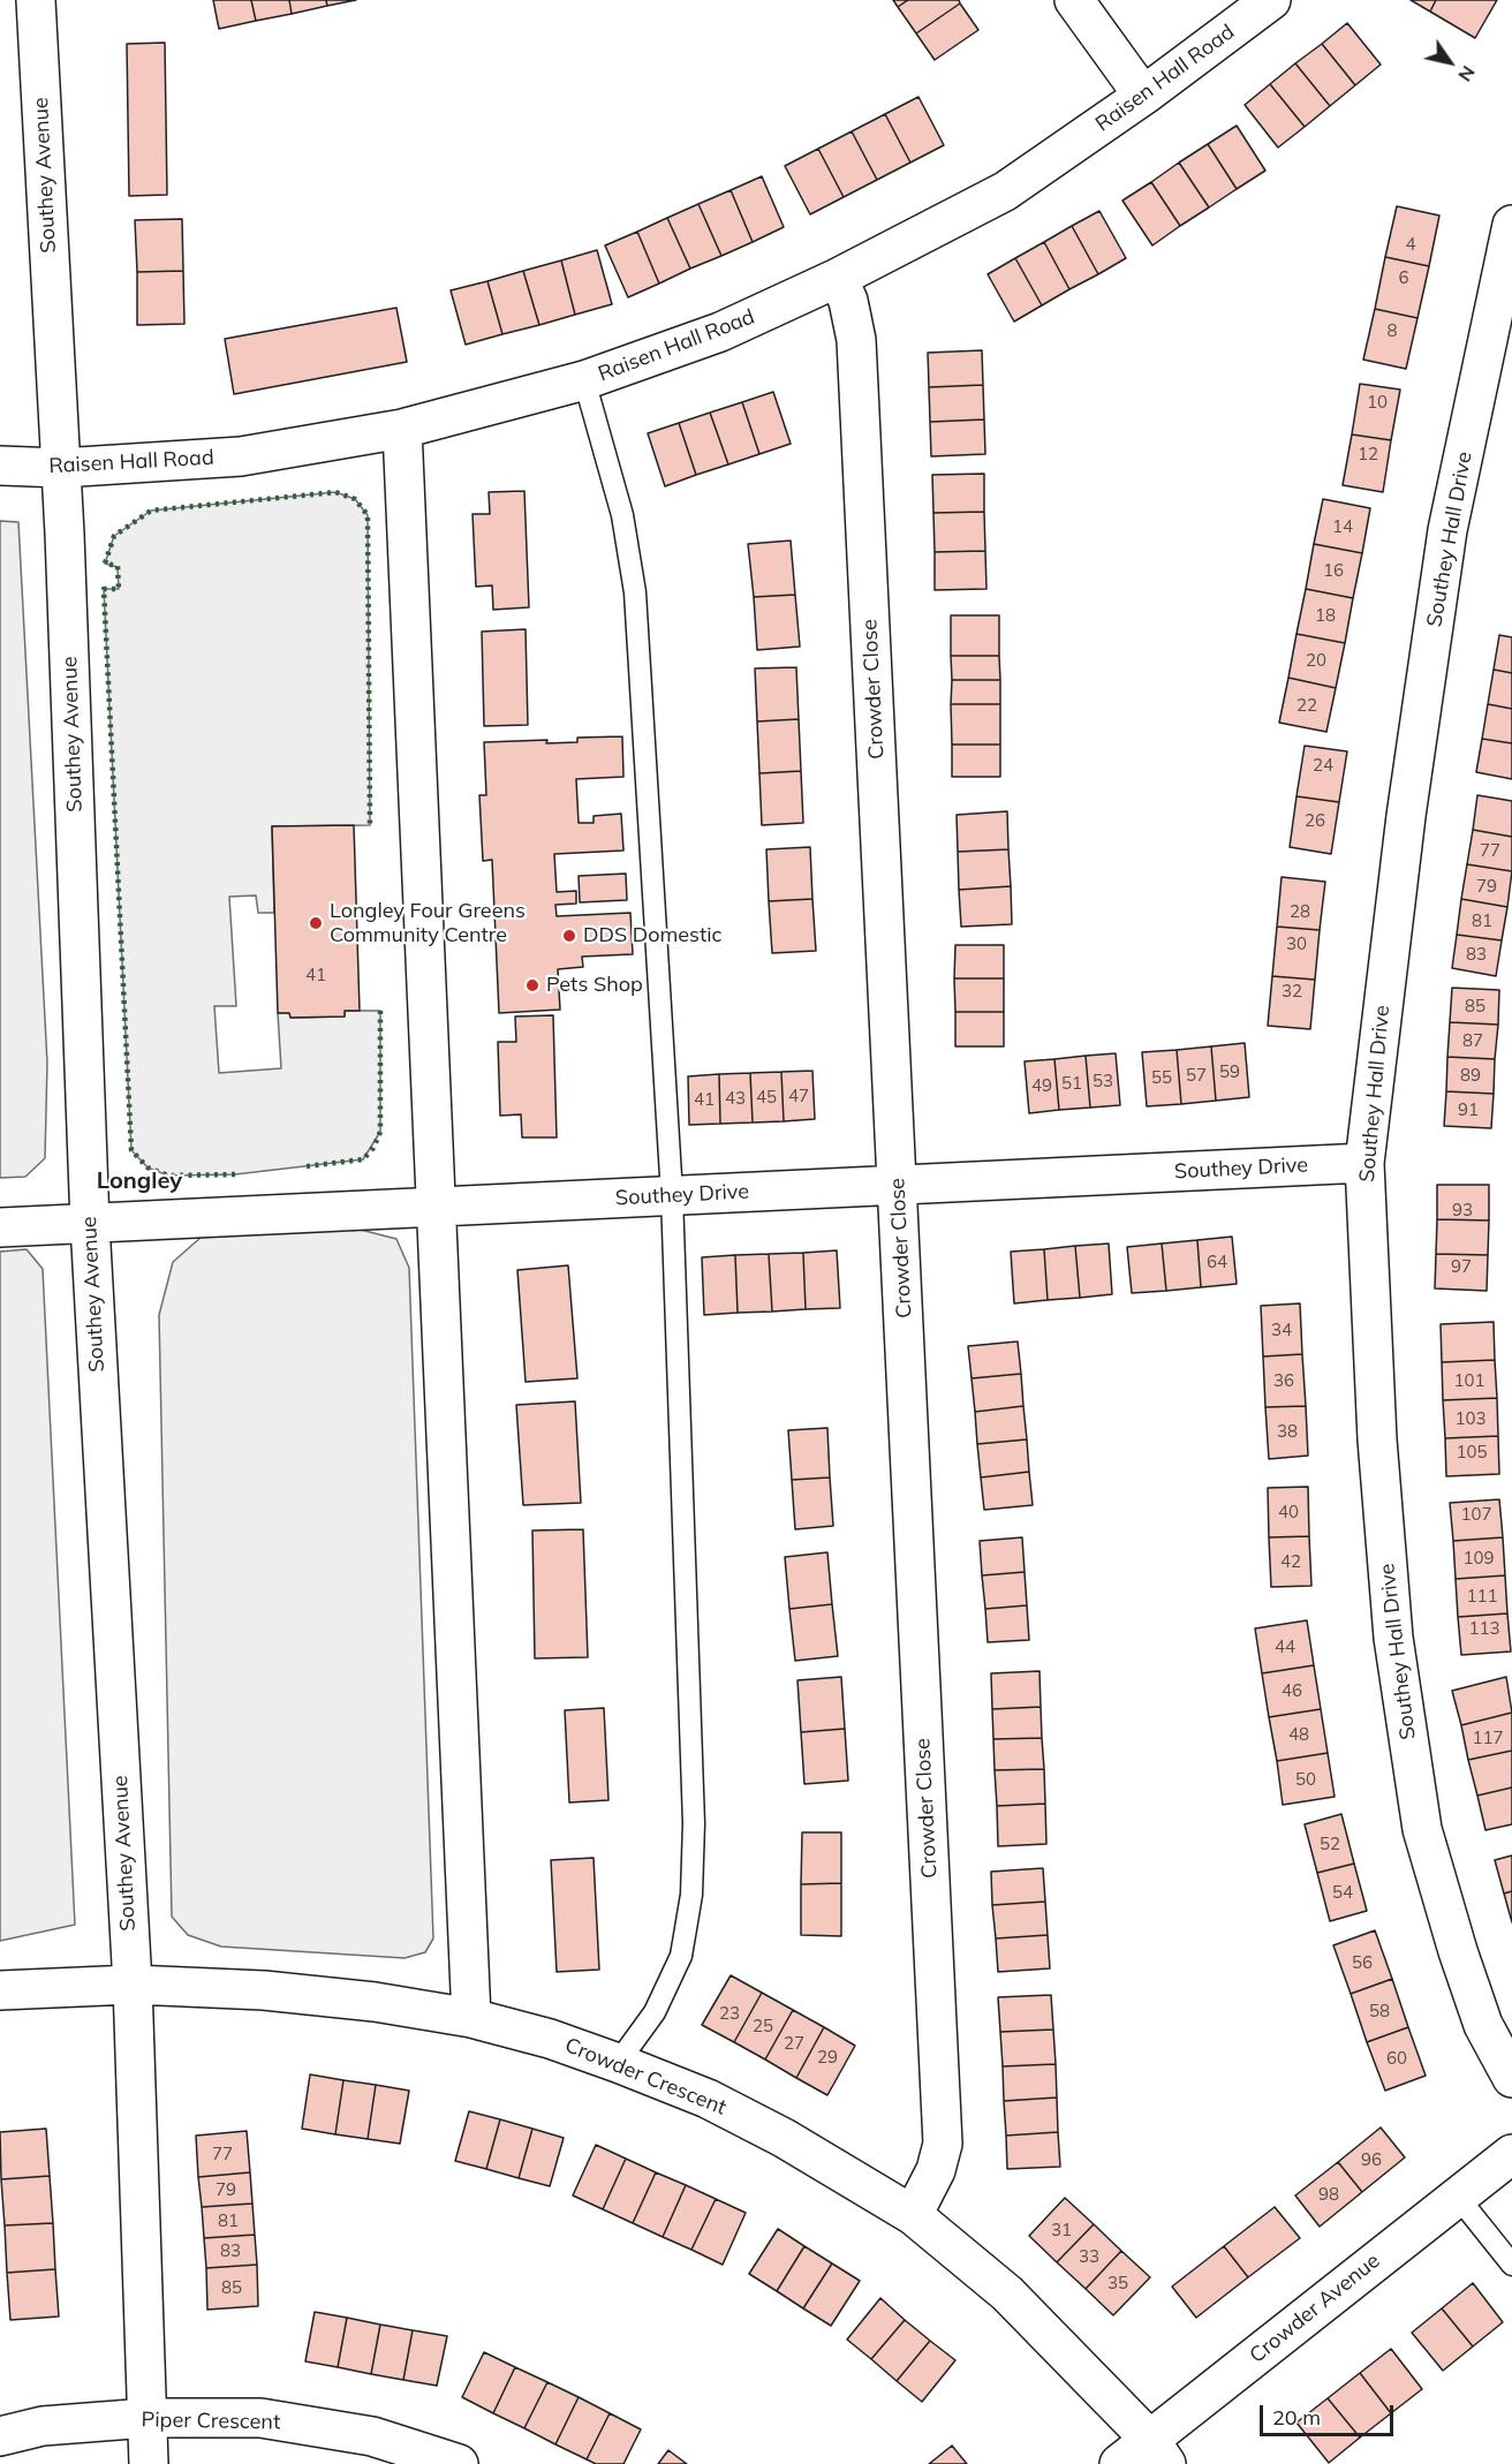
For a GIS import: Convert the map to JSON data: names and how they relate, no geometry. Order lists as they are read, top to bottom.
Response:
{
  "streets": {
    "street": [
      "Raisen Hall Road",
      "Southey Avenue",
      "Southey Hall Drive",
      "Crowder Close",
      "Southey Drive",
      "Crowder Crescent",
      "Crowder Avenue",
      "Piper Crescent"
    ]
  },
  "crossings": [
    ["Raisen Hall Road", "Southey Avenue"],
    ["Raisen Hall Road", "Crowder Close"],
    ["Southey Avenue", "Southey Drive"],
    ["Southey Avenue", "Crowder Crescent"],
    ["Southey Avenue", "Piper Crescent"],
    ["Southey Hall Drive", "Southey Drive"],
    ["Crowder Close", "Southey Drive"],
    ["Crowder Close", "Crowder Crescent"],
    ["Crowder Crescent", "Crowder Avenue"]
  ],
  "districts": ["Longley"],
  "places": ["Longley Four Greens Community Centre", "DDS Domestic", "Pets Shop"],
  "house_numbers": [
    "4",
    "6",
    "8",
    "10",
    "12",
    "14",
    "16",
    "18",
    "20",
    "22",
    "24",
    "26",
    "77",
    "79",
    "28",
    "81",
    "30",
    "83",
    "41",
    "32",
    "85",
    "87",
    "59",
    "57",
    "89",
    "55",
    "53",
    "51",
    "49",
    "47",
    "45",
    "43",
    "41",
    "91",
    "93",
    "64",
    "97",
    "34",
    "36",
    "101",
    "103",
    "38",
    "105",
    "40",
    "107",
    "109",
    "42",
    "111",
    "113",
    "44",
    "46",
    "48",
    "117",
    "50",
    "52",
    "54",
    "56",
    "58",
    "23",
    "25",
    "27",
    "29",
    "60",
    "77",
    "96",
    "79",
    "98",
    "81",
    "31",
    "83",
    "33",
    "35",
    "85"
  ],
  "scale_bar": "20 m",
  "north": "bottom right"
}
